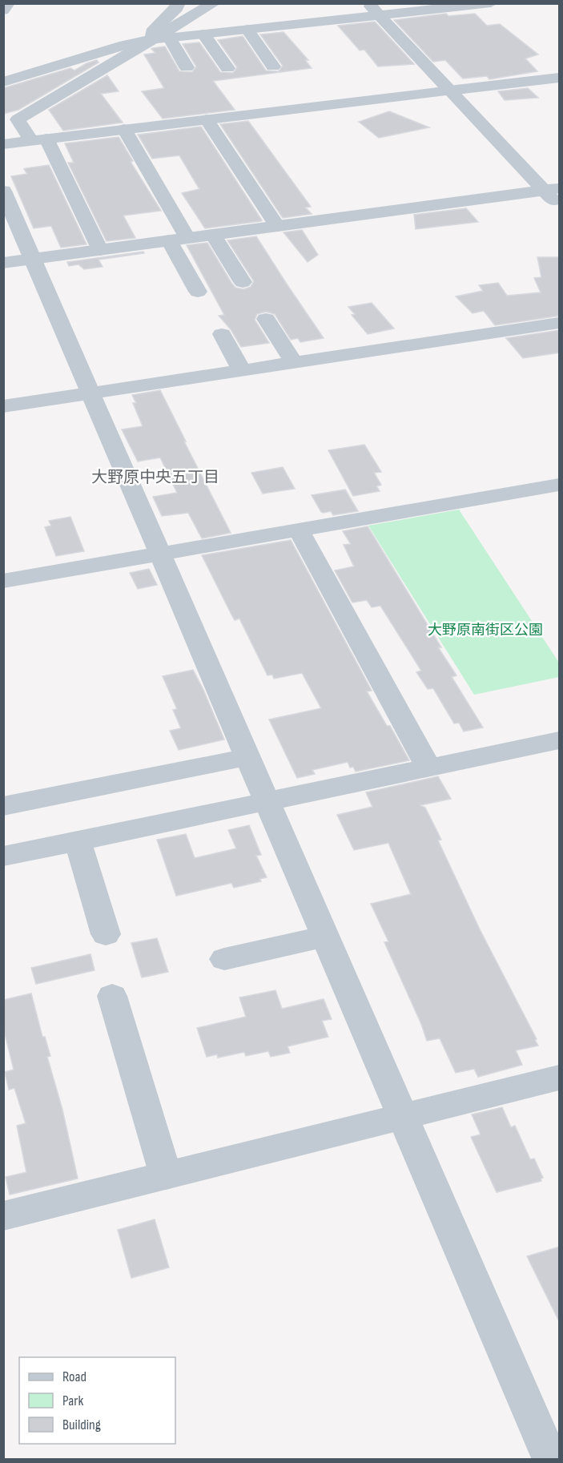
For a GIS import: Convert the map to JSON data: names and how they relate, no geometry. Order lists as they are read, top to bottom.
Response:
{
  "districts": ["大野原中央五丁目"],
  "parks": ["大野原南街区公園"],
  "legend": ["Road", "Park", "Building"]
}
